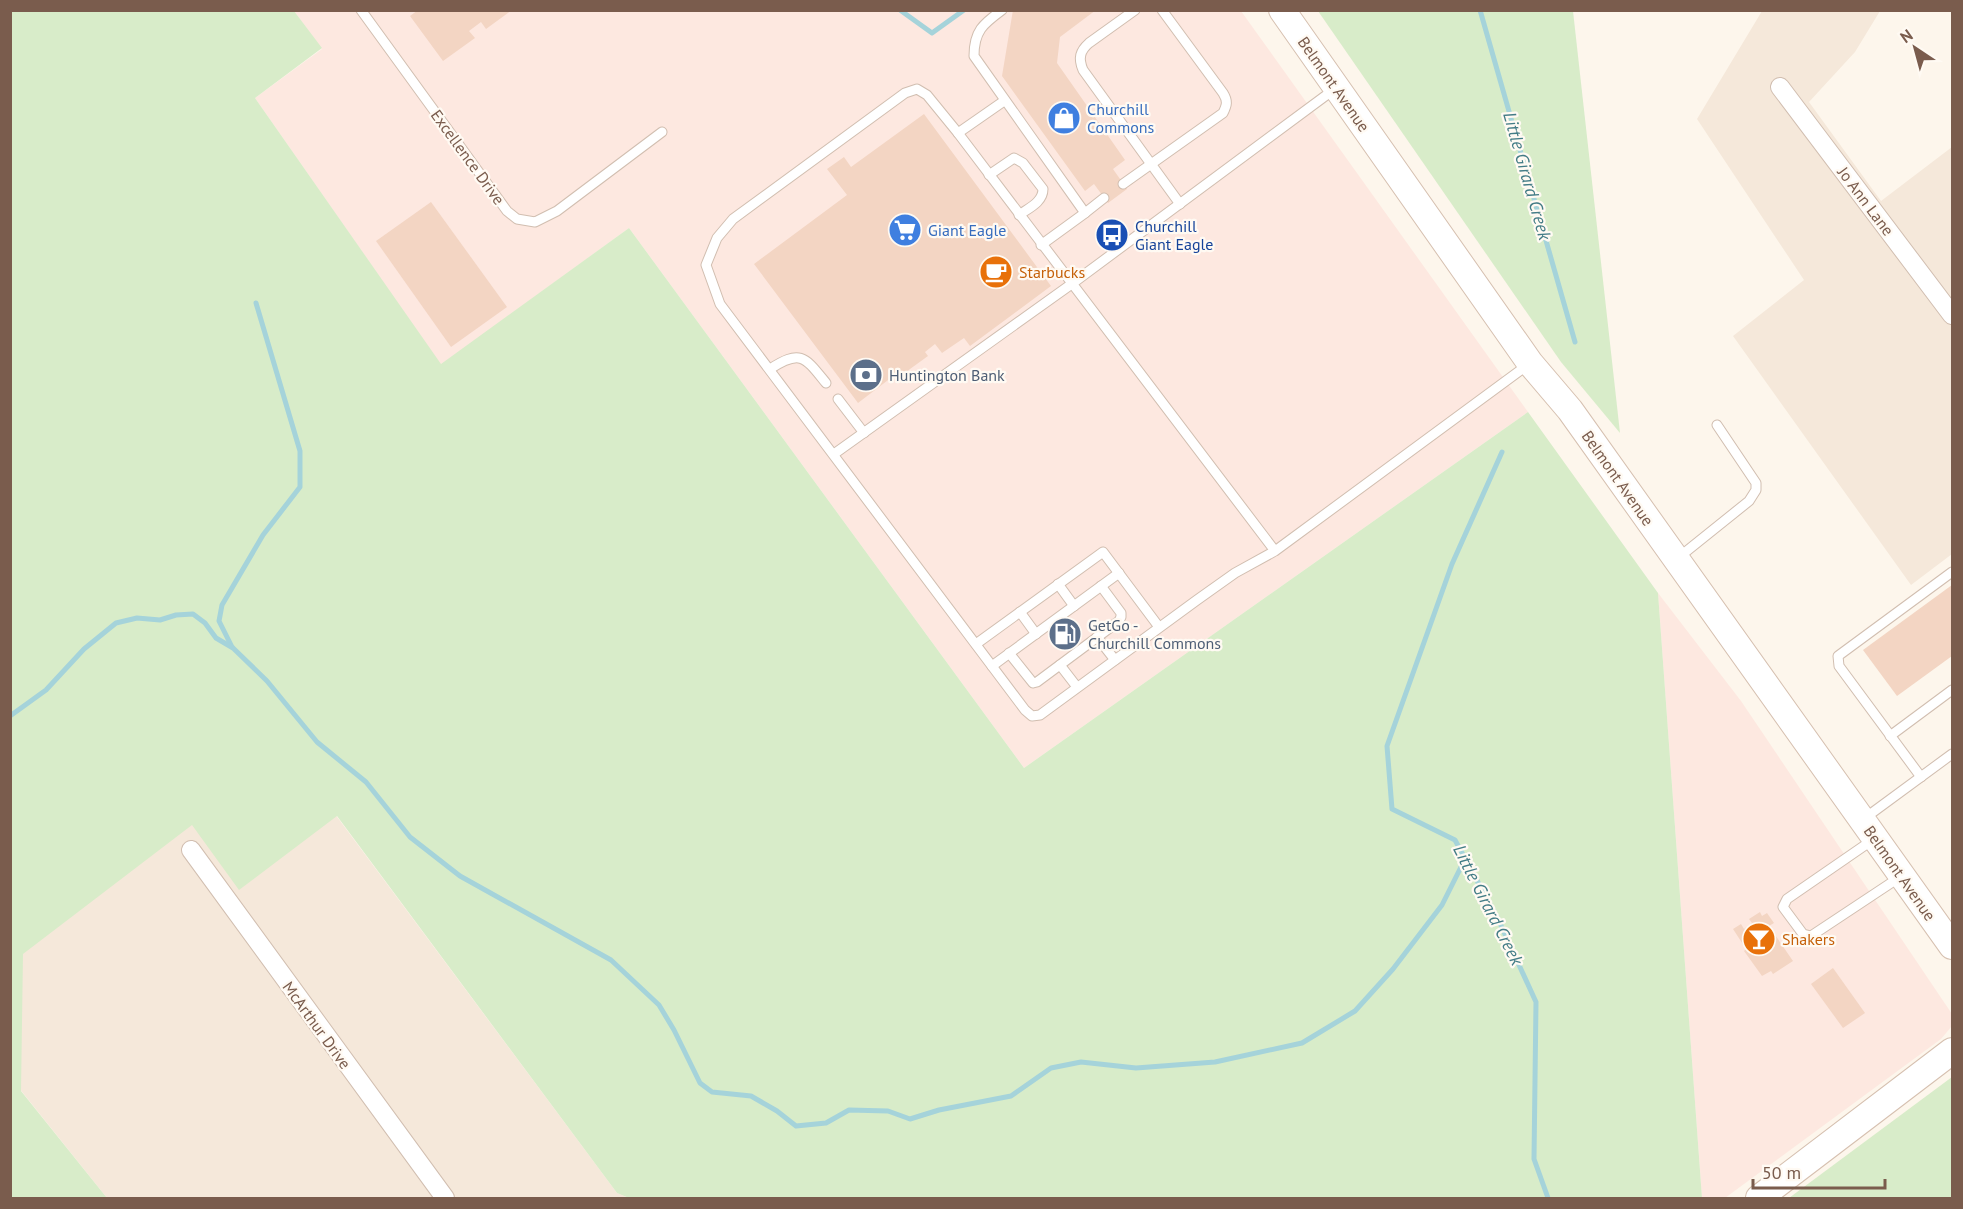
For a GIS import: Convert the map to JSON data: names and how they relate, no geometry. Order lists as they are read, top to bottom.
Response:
{
  "streets": {
    "main road": ["Belmont Avenue"],
    "street": ["Jo Ann Lane", "McArthur Drive"],
    "lane": ["Excellence Drive"]
  },
  "water": ["Little Girard Creek"],
  "places": {
    "shop": ["Churchill Commons"],
    "supermarket": ["Giant Eagle"],
    "bus stop": ["Churchill Giant Eagle"],
    "cafe": ["Starbucks"],
    "bank": ["Huntington Bank"],
    "fuel station": ["GetGo - Churchill Commons"],
    "bar": ["Shakers"]
  },
  "scale_bar": "50 m",
  "north": "top left"
}
